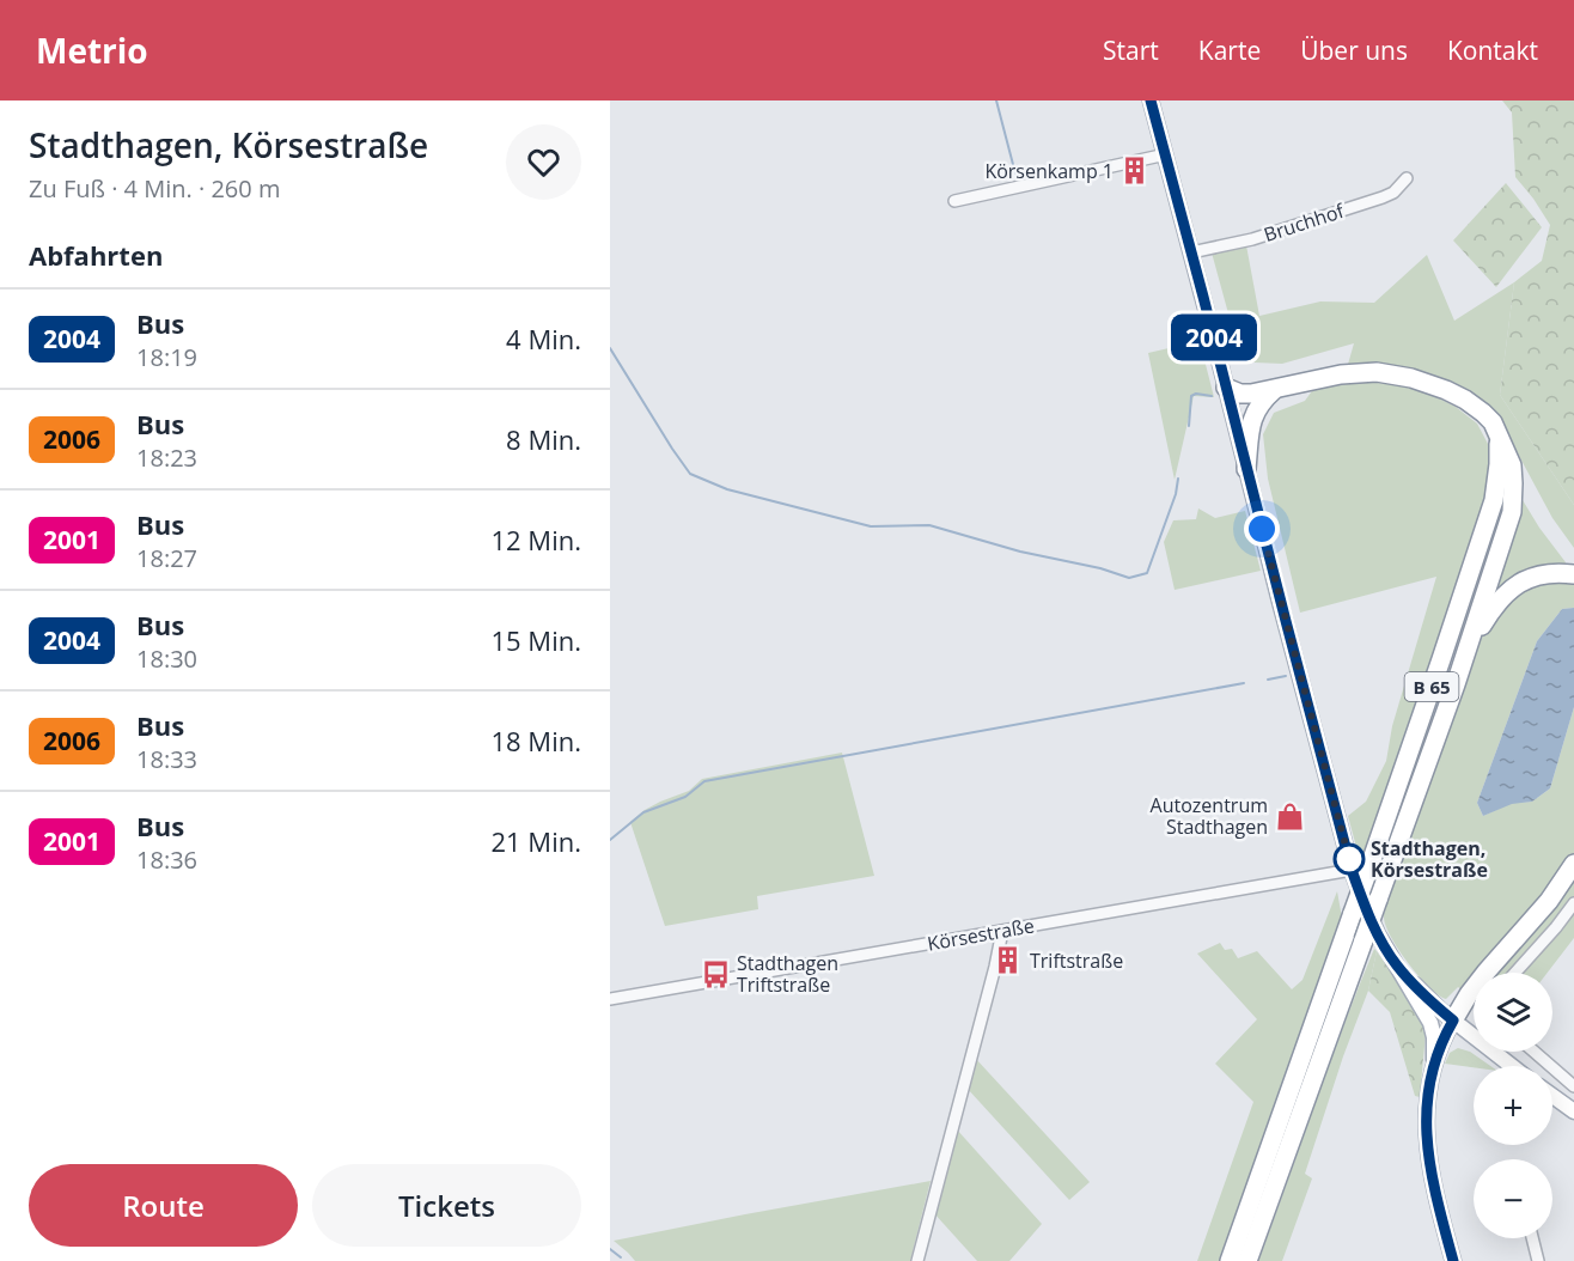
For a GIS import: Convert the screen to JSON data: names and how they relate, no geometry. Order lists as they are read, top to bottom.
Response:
{
  "streets": {
    "highway": ["B 65"],
    "street": ["Bruchhof", "Körsestraße"]
  },
  "crossings": [
    ["B 65", "Körsestraße"]
  ],
  "places": {
    "building": ["Körsenkamp 1", "Triftstraße"],
    "shop": ["Autozentrum Stadthagen"],
    "other": ["Stadthagen, Körsestraße"],
    "bus stop": ["Stadthagen Triftstraße"]
  },
  "lines": ["bus line 2004"],
  "page": {
    "header": "Metrio",
    "nav": [
      "Start",
      "Karte",
      "Über uns",
      "Kontakt"
    ],
    "heading": [
      ["Stadthagen, Körsestraße", "Zu Fuß · 4 Min. · 260 m"],
      "Abfahrten"
    ],
    "on_map": "2004",
    "list": [
      {
        "mark": "2004",
        "name": "Bus",
        "note": "18:19",
        "value": "4 Min."
      },
      {
        "mark": "2006",
        "name": "Bus",
        "note": "18:23",
        "value": "8 Min."
      },
      {
        "mark": "2001",
        "name": "Bus",
        "note": "18:27",
        "value": "12 Min."
      },
      {
        "mark": "2004",
        "name": "Bus",
        "note": "18:30",
        "value": "15 Min."
      },
      {
        "mark": "2006",
        "name": "Bus",
        "note": "18:33",
        "value": "18 Min."
      },
      {
        "mark": "2001",
        "name": "Bus",
        "note": "18:36",
        "value": "21 Min."
      }
    ],
    "map_buttons": ["+", "−"],
    "buttons": ["Route", "Tickets"]
  }
}
